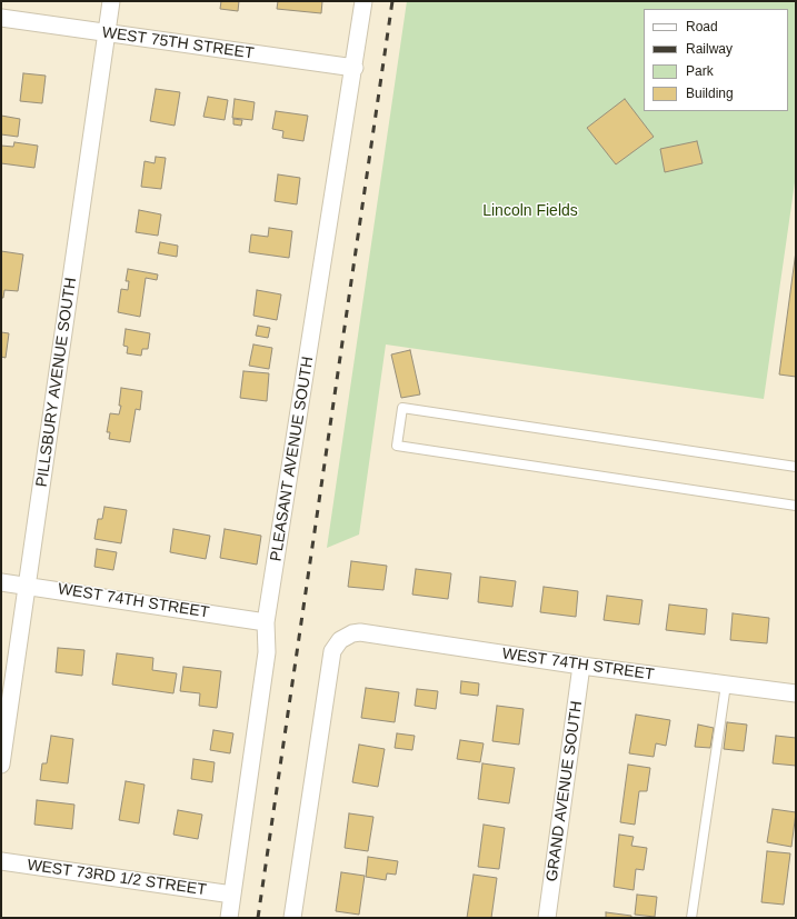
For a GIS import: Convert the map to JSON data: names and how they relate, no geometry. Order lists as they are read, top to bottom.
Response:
{
  "streets": {
    "street": [
      "WEST 75TH STREET",
      "PILLSBURY AVENUE SOUTH",
      "PLEASANT AVENUE SOUTH",
      "WEST 74TH STREET",
      "GRAND AVENUE SOUTH",
      "WEST 73RD 1/2 STREET"
    ]
  },
  "crossings": [
    ["WEST 75TH STREET", "PILLSBURY AVENUE SOUTH"],
    ["WEST 75TH STREET", "PLEASANT AVENUE SOUTH"],
    ["PILLSBURY AVENUE SOUTH", "WEST 74TH STREET"],
    ["PLEASANT AVENUE SOUTH", "WEST 74TH STREET"],
    ["PLEASANT AVENUE SOUTH", "WEST 73RD 1/2 STREET"],
    ["WEST 74TH STREET", "GRAND AVENUE SOUTH"]
  ],
  "parks": ["Lincoln Fields"],
  "legend": [
    "Road",
    "Railway",
    "Park",
    "Building"
  ]
}
